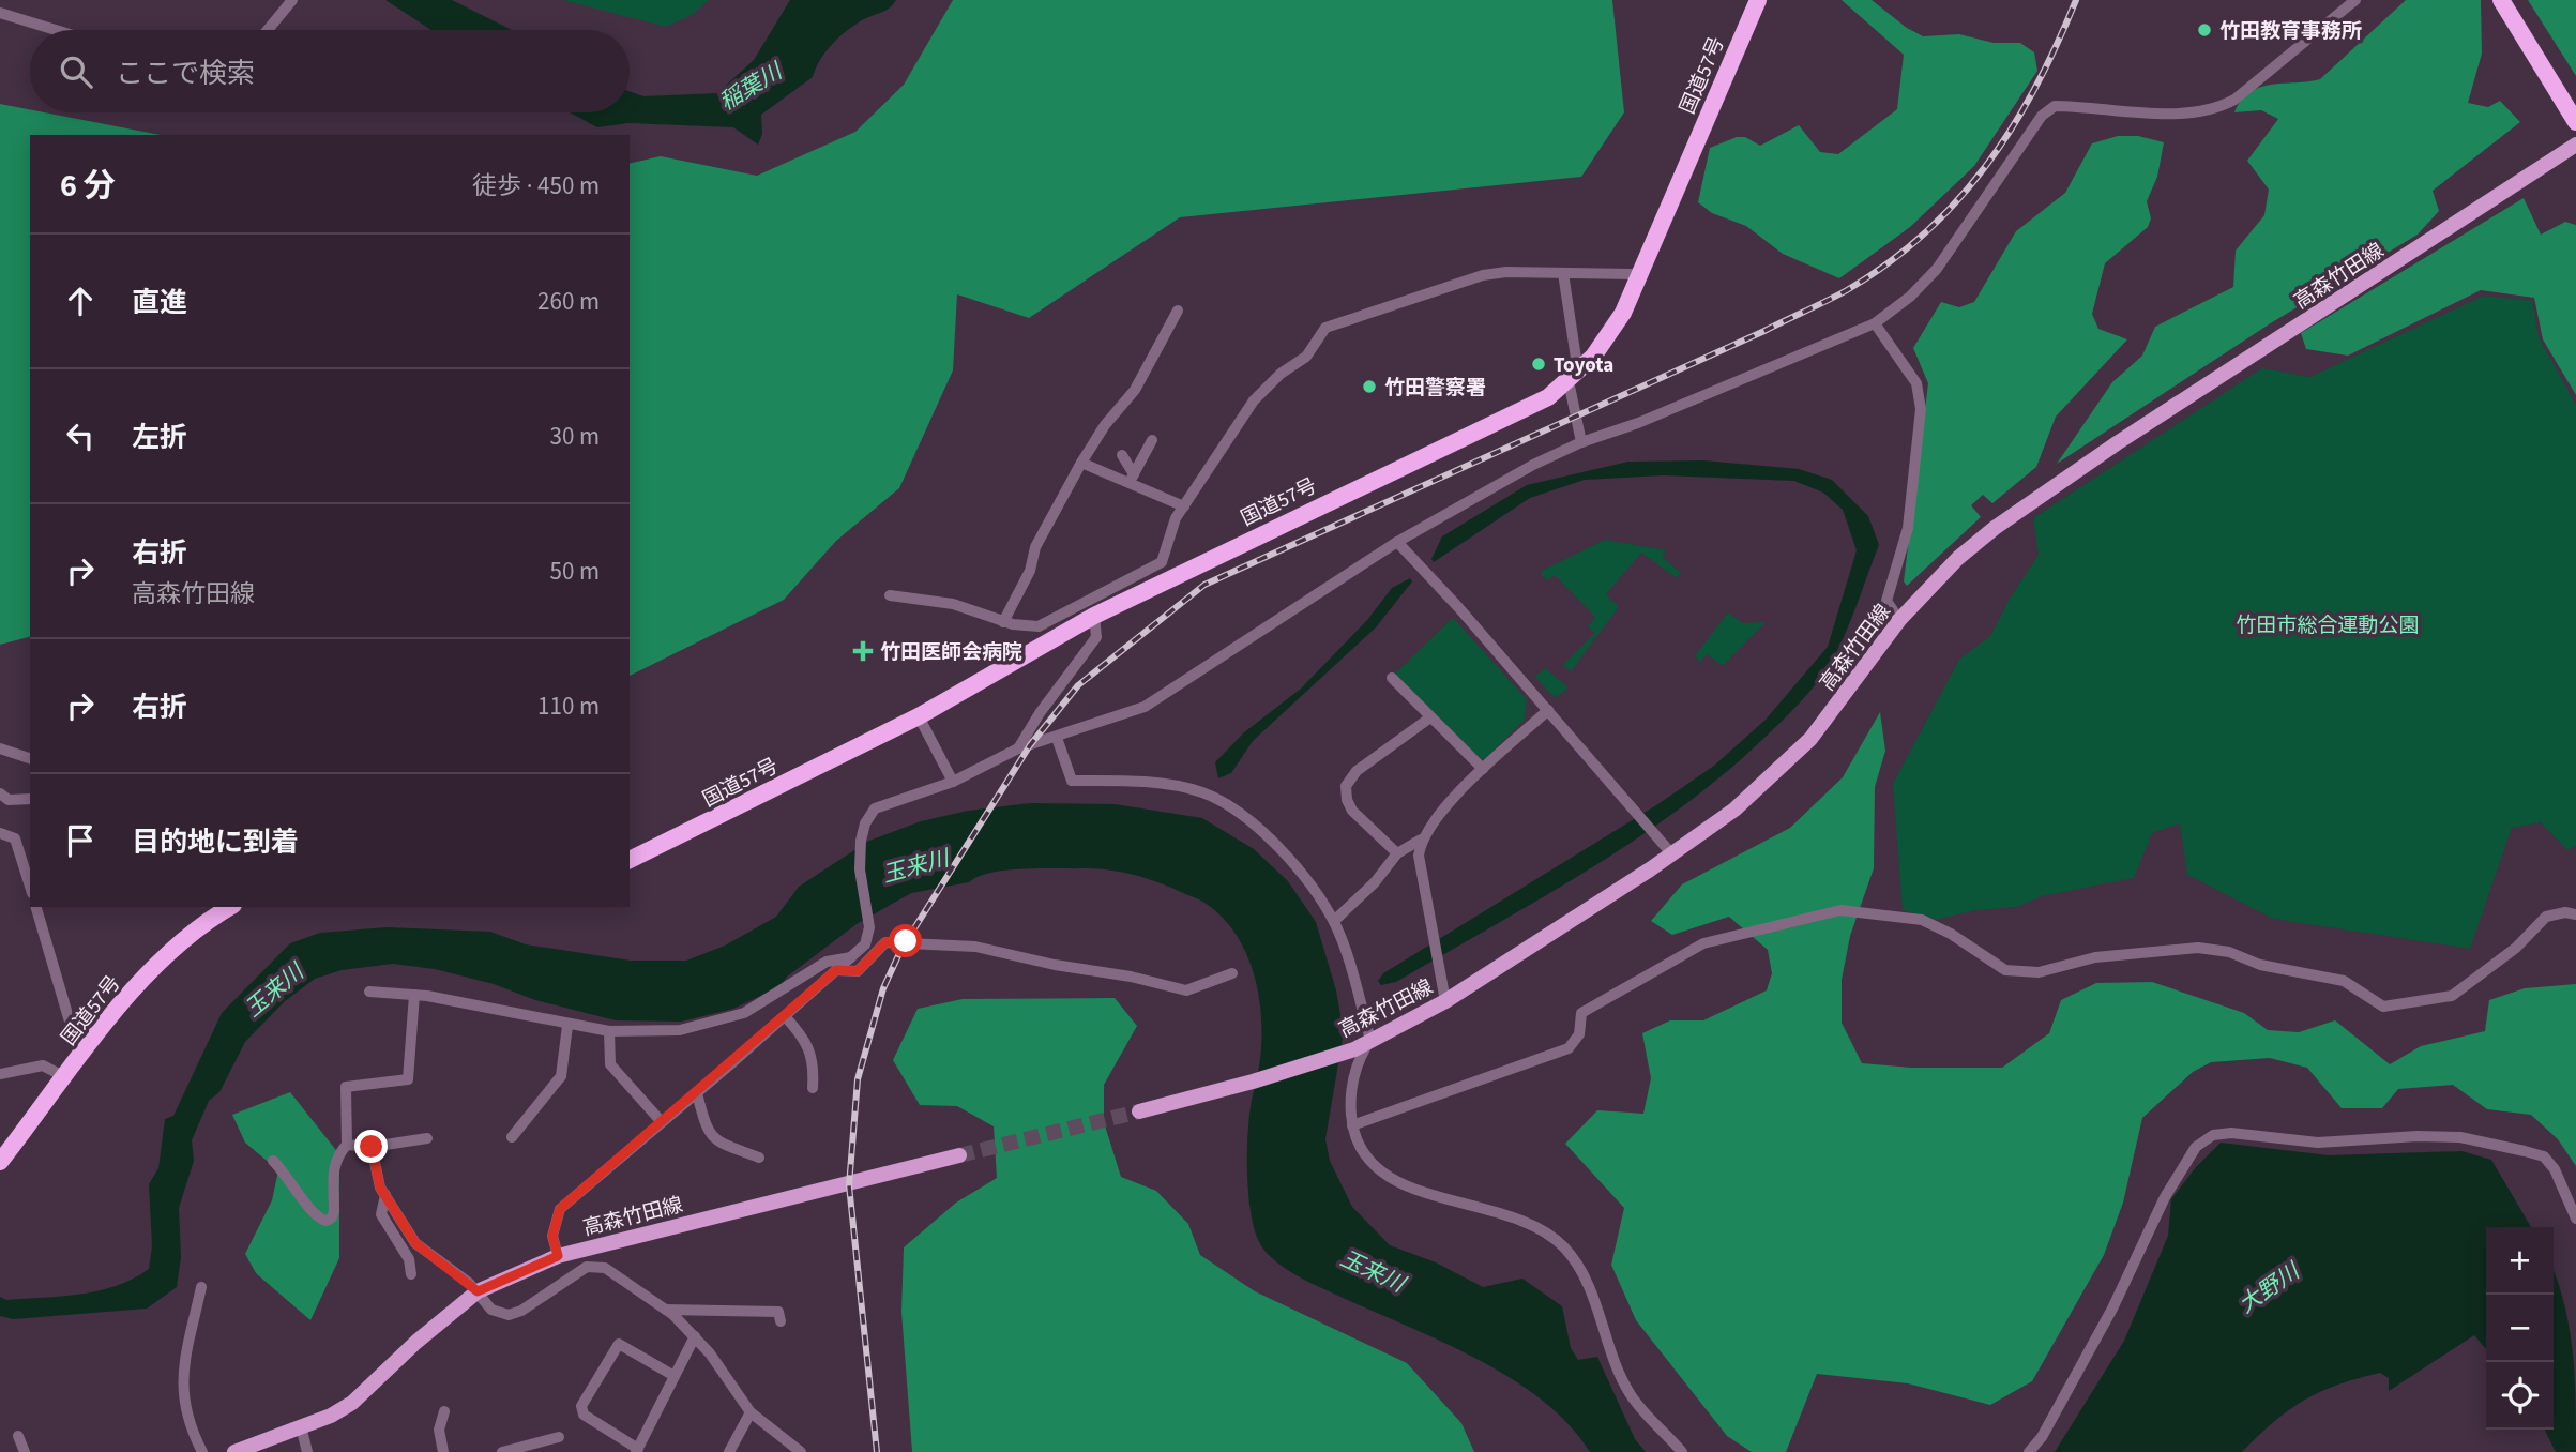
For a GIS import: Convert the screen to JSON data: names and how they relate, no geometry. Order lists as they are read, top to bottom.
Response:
{
  "streets": {
    "highway": ["国道57号"],
    "main road": ["高森竹田線"]
  },
  "water": ["稲葉川", "玉来川", "大野川"],
  "parks": ["竹田市総合運動公園"],
  "places": {
    "other": ["竹田教育事務所", "Toyota", "竹田警察署"],
    "health": ["竹田医師会病院"]
  },
  "page": {
    "search": "ここで検索",
    "heading": ["6 分", "徒歩 · 450 m"],
    "list": [
      ["直進", "260 m"],
      ["左折", "30 m"],
      ["右折", "高森竹田線", "50 m"],
      ["右折", "110 m"],
      "目的地に到着"
    ],
    "map_buttons": ["+", "−"]
  }
}
